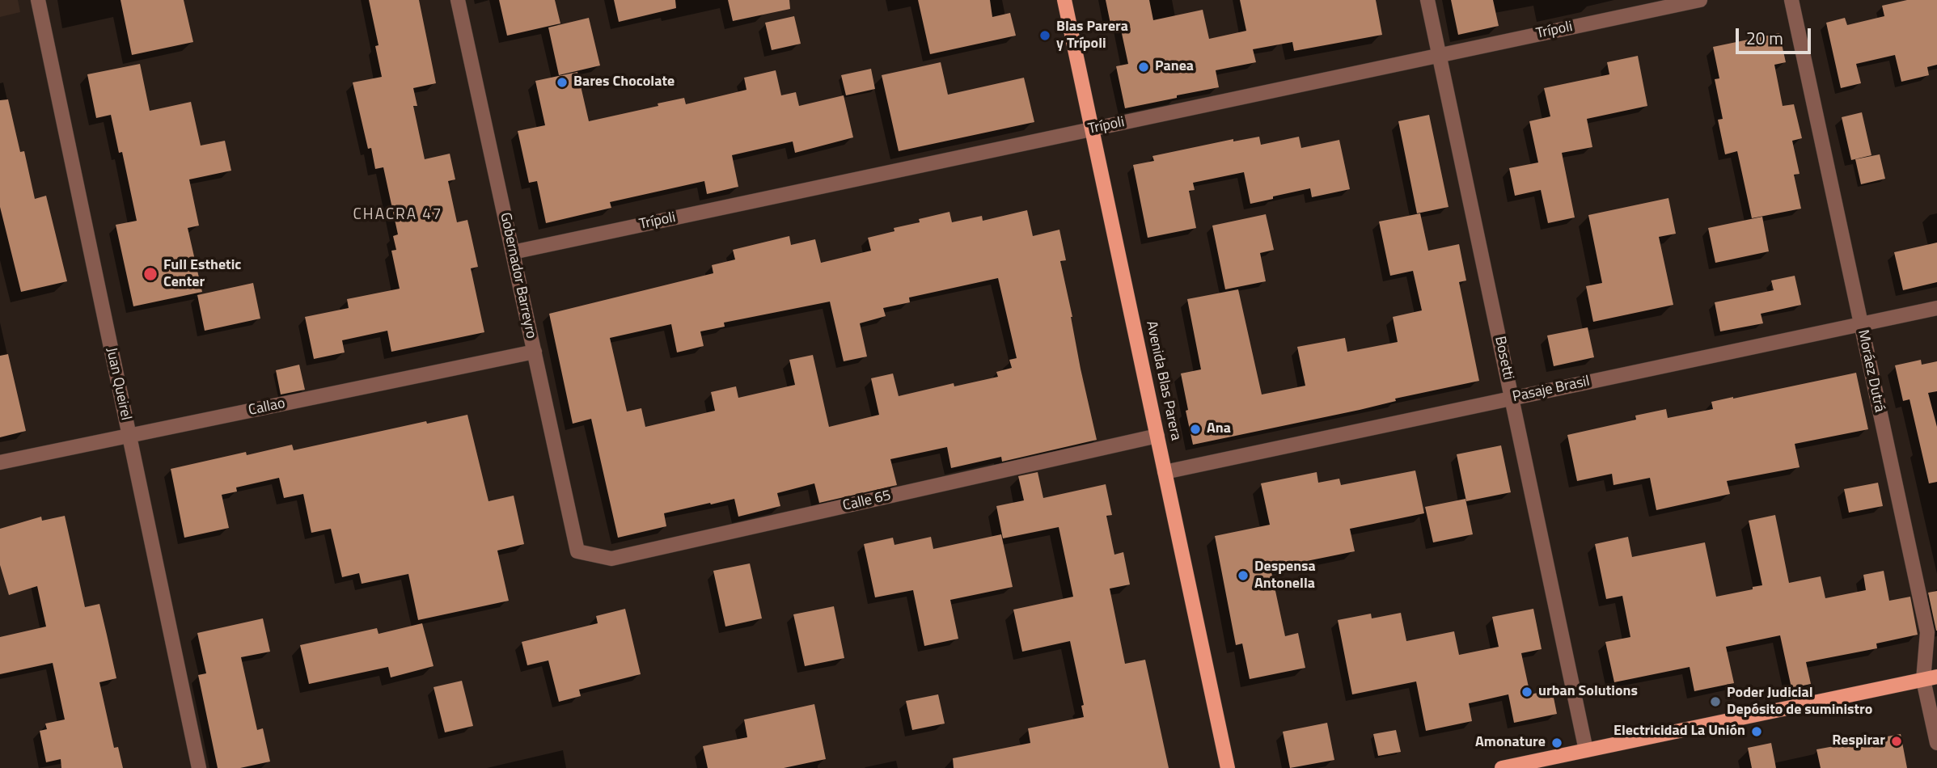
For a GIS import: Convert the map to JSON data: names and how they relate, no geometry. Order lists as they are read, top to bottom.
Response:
{
  "streets": {
    "main road": ["Avenida Blas Parera"],
    "street": [
      "Trípoli",
      "Gobernador Barreyro",
      "Bosetti",
      "Moráez Dutrá",
      "Juan Queirel",
      "Pasaje Brasil",
      "Callao",
      "Calle 65"
    ]
  },
  "crossings": [
    ["Trípoli", "Gobernador Barreyro"],
    ["Trípoli", "Bosetti"],
    ["Trípoli", "Avenida Blas Parera"],
    ["Gobernador Barreyro", "Callao"],
    ["Gobernador Barreyro", "Calle 65"],
    ["Bosetti", "Pasaje Brasil"],
    ["Moráez Dutrá", "Pasaje Brasil"],
    ["Avenida Blas Parera", "Pasaje Brasil"],
    ["Avenida Blas Parera", "Calle 65"],
    ["Juan Queirel", "Callao"]
  ],
  "districts": ["CHACRA 47"],
  "places": [
    "Blas Parera y Trípoli",
    "Panea",
    "Bares Chocolate",
    "Full Esthetic Center",
    "Ana",
    "Despensa Antonella",
    "urban Solutions",
    "Poder Judicial Depósito de suministro",
    "Electricidad La Unión",
    "Respirar",
    "Amonature"
  ],
  "scale_bar": "20 m"
}
